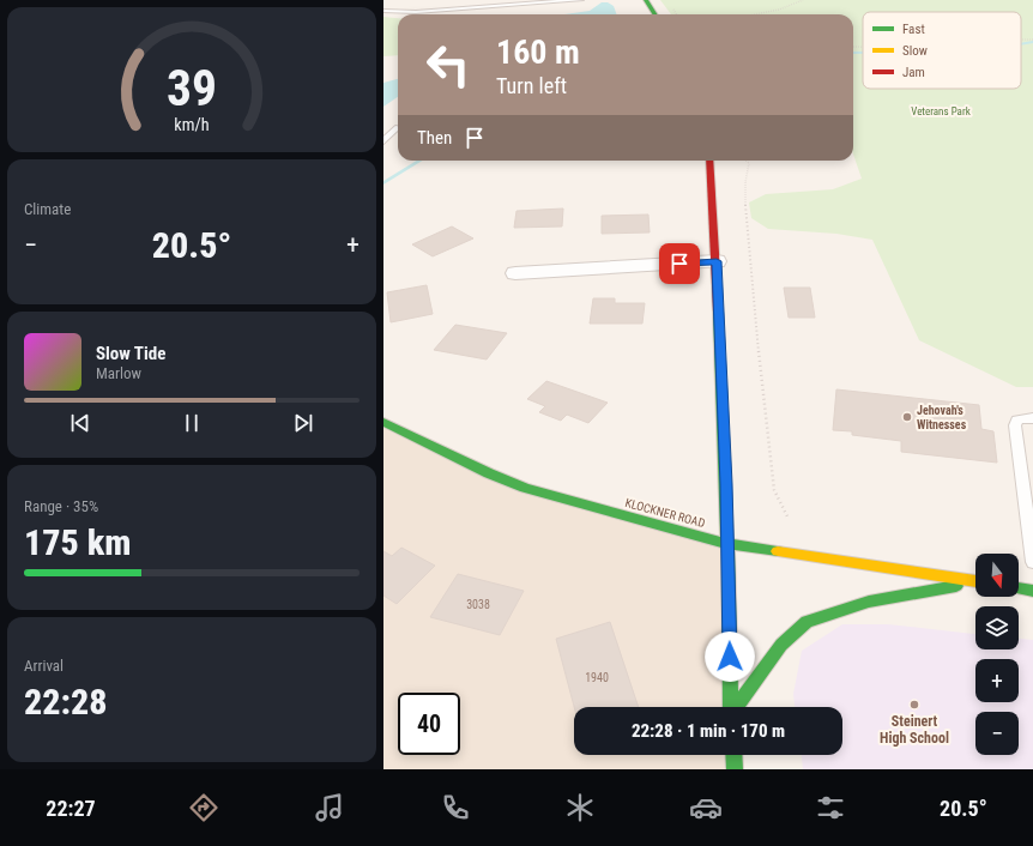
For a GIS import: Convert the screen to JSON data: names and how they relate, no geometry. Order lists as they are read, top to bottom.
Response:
{
  "streets": {
    "street": ["KLOCKNER ROAD"]
  },
  "parks": ["Veterans Park"],
  "places": ["Jehovah's Witnesses", "Steinert High School"],
  "house_numbers": ["3038", "1940"],
  "legend": ["Fast", "Slow", "Jam"],
  "north": "bottom",
  "page": {
    "turn": ["160 m", "Turn left"],
    "then": "Then",
    "tile": [
      "Climate",
      ["Range · 35%", "175 km"],
      ["Arrival", "22:28"]
    ],
    "heat": ["−", "20.5°", "+"],
    "song": ["Slow Tide", "Marlow"],
    "map_buttons": ["+", "−"],
    "limit": "40",
    "trip": "22:28 · 1 min · 170 m",
    "tabs": ["22:27", "20.5°"],
    "gauge": ["39", "km/h"]
  }
}
